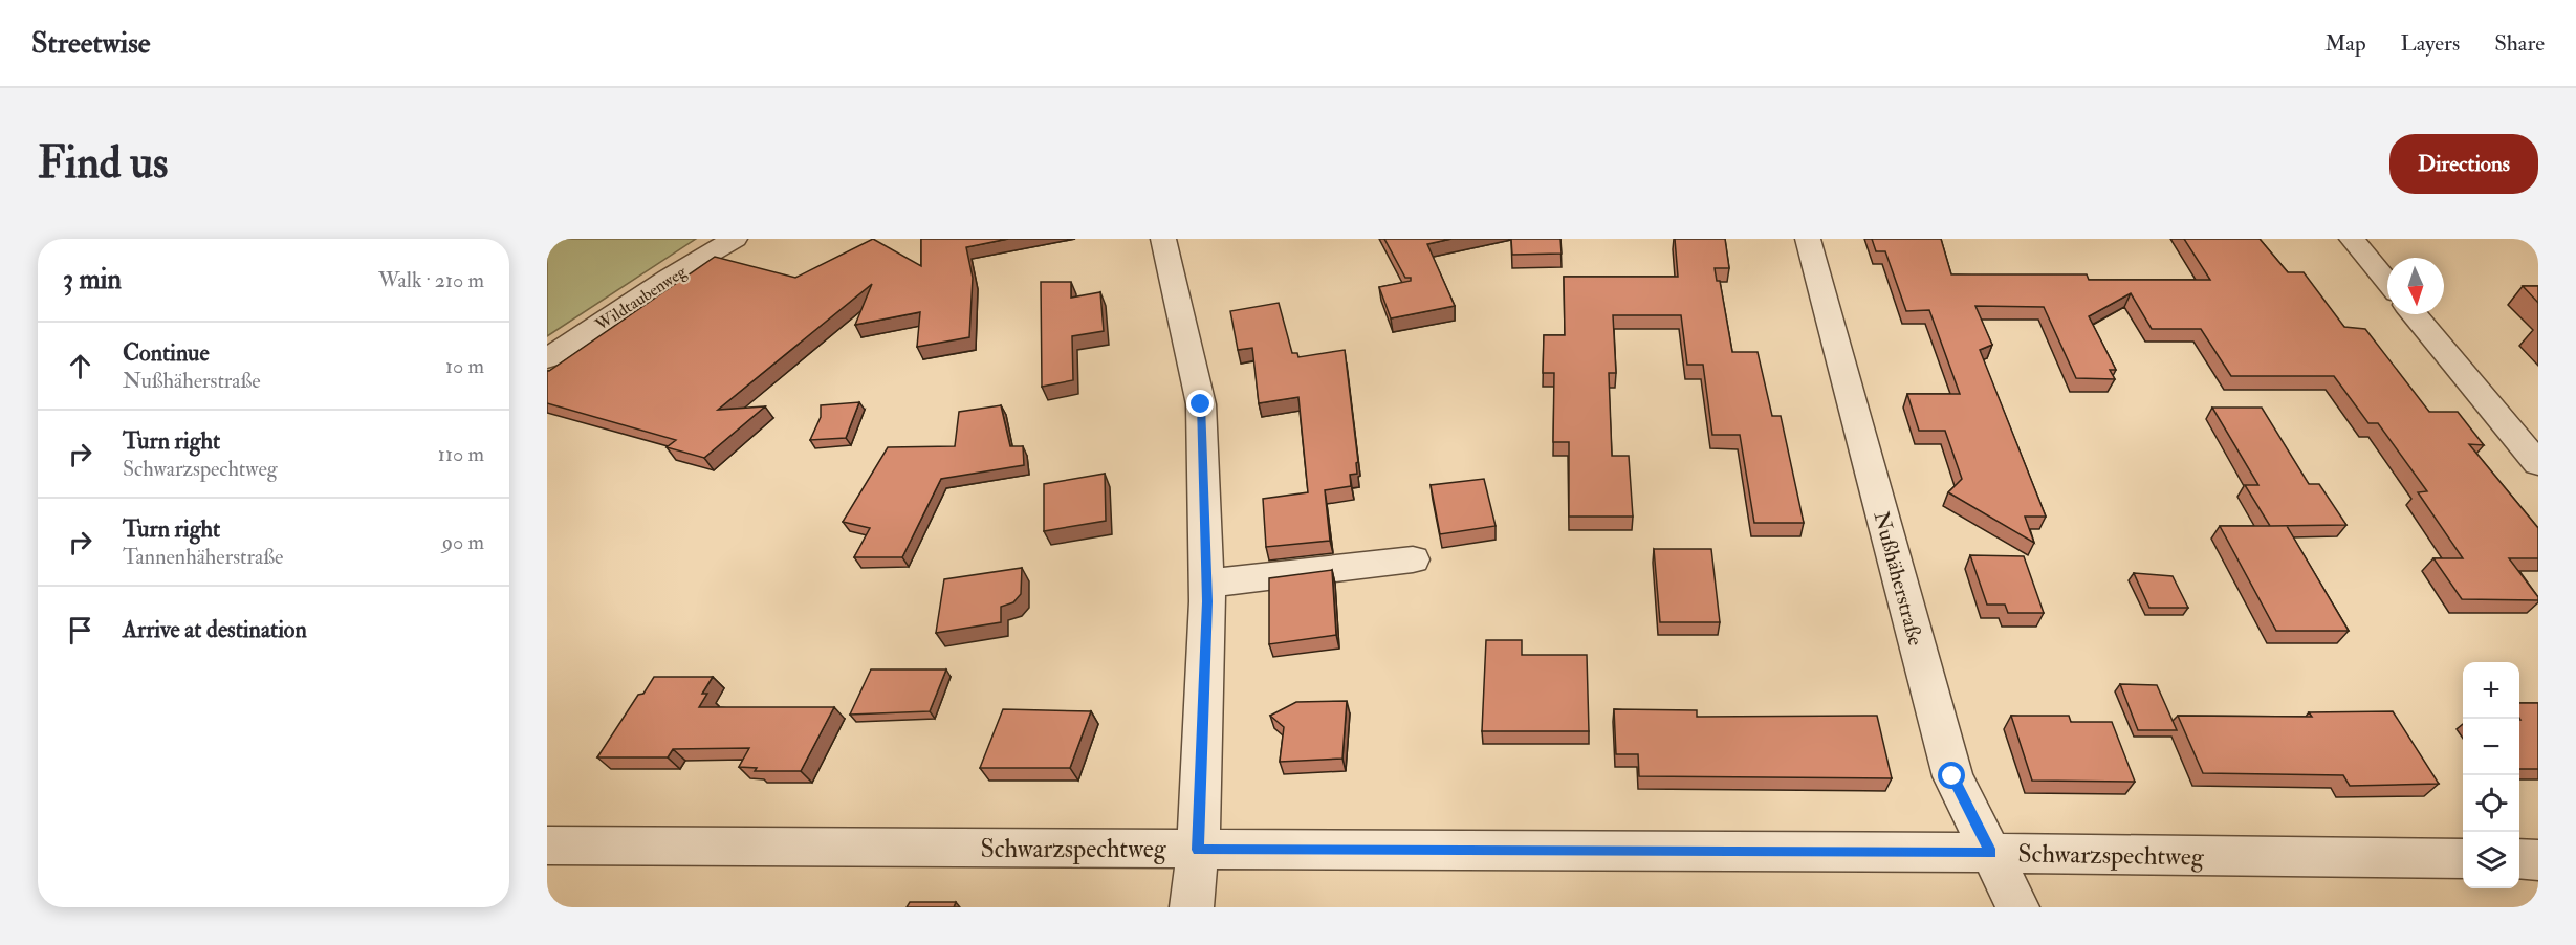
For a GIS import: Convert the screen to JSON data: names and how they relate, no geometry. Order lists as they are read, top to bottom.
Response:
{
  "streets": {
    "street": ["Wildtaubenweg", "Nußhäherstraße", "Schwarzspechtweg"]
  },
  "crossings": [
    ["Nußhäherstraße", "Schwarzspechtweg"]
  ],
  "north": "bottom",
  "page": {
    "header": "Streetwise",
    "nav": ["Map", "Layers", "Share"],
    "buttons": "Directions",
    "title": "Find us",
    "heading": ["3 min", "Walk · 210 m"],
    "list": [
      ["Continue", "Nußhäherstraße", "10 m"],
      ["Turn right", "Schwarzspechtweg", "110 m"],
      ["Turn right", "Tannenhäherstraße", "90 m"],
      "Arrive at destination"
    ],
    "map_buttons": ["+", "−"]
  }
}
